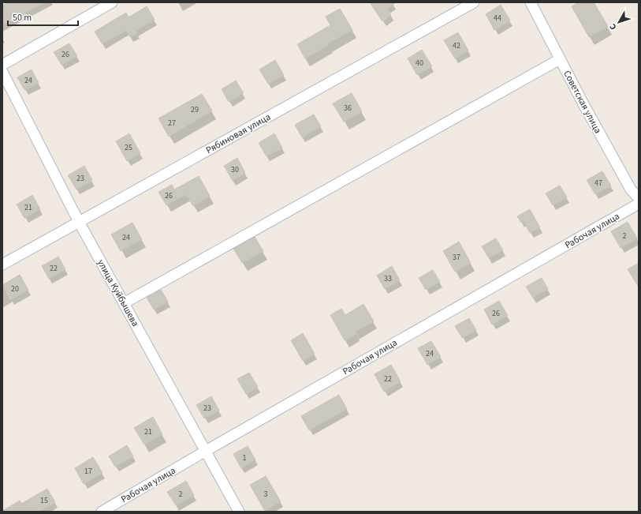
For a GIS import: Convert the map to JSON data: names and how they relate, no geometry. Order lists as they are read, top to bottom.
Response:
{
  "streets": {
    "street": [
      "Советская улица",
      "Рябиновая улица",
      "Рабочая улица",
      "улица Куйбышева"
    ]
  },
  "crossings": [
    ["Рябиновая улица", "улица Куйбышева"],
    ["Рабочая улица", "улица Куйбышева"]
  ],
  "house_numbers": [
    "44",
    "42",
    "26",
    "40",
    "24",
    "36",
    "29",
    "27",
    "25",
    "30",
    "23",
    "47",
    "26",
    "21",
    "2",
    "24",
    "37",
    "22",
    "33",
    "20",
    "26",
    "24",
    "22",
    "23",
    "21",
    "1",
    "17",
    "2",
    "3",
    "15"
  ],
  "scale_bar": "50 m",
  "north": "bottom left"
}
